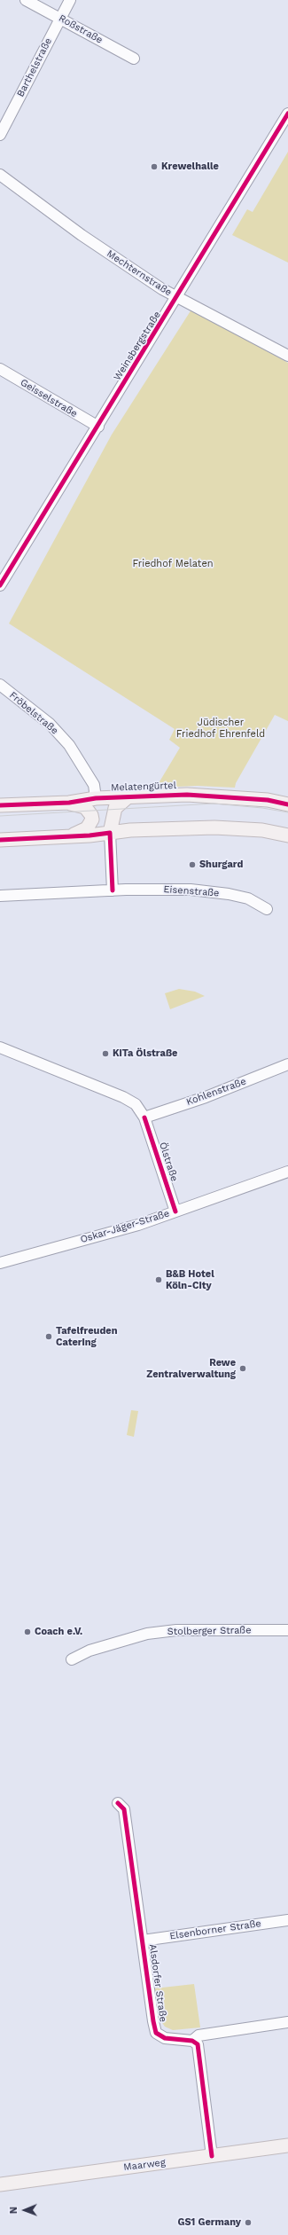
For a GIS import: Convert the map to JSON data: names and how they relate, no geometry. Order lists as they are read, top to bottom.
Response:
{
  "streets": {
    "main road": ["Melatengürtel", "Maarweg"],
    "street": [
      "Roßstraße",
      "Barthelstraße",
      "Mechternstraße",
      "Weinsbergstraße",
      "Geisselstraße",
      "Fröbelstraße",
      "Eisenstraße",
      "Kohlenstraße",
      "Ölstraße",
      "Oskar-Jäger-Straße",
      "Stolberger Straße",
      "Elsenborner Straße",
      "Alsdorfer Straße"
    ]
  },
  "crossings": [
    ["Roßstraße", "Barthelstraße"],
    ["Mechternstraße", "Weinsbergstraße"],
    ["Weinsbergstraße", "Geisselstraße"],
    ["Fröbelstraße", "Melatengürtel"],
    ["Kohlenstraße", "Ölstraße"],
    ["Ölstraße", "Oskar-Jäger-Straße"],
    ["Elsenborner Straße", "Alsdorfer Straße"]
  ],
  "parks": ["Friedhof Melaten", "Jüdischer Friedhof Ehrenfeld"],
  "places": [
    "Krewelhalle",
    "Shurgard",
    "KiTa Ölstraße",
    "B&B Hotel Köln-City",
    "Tafelfreuden Catering",
    "Rewe Zentralverwaltung",
    "Coach e.V.",
    "GS1 Germany"
  ],
  "north": "left"
}
